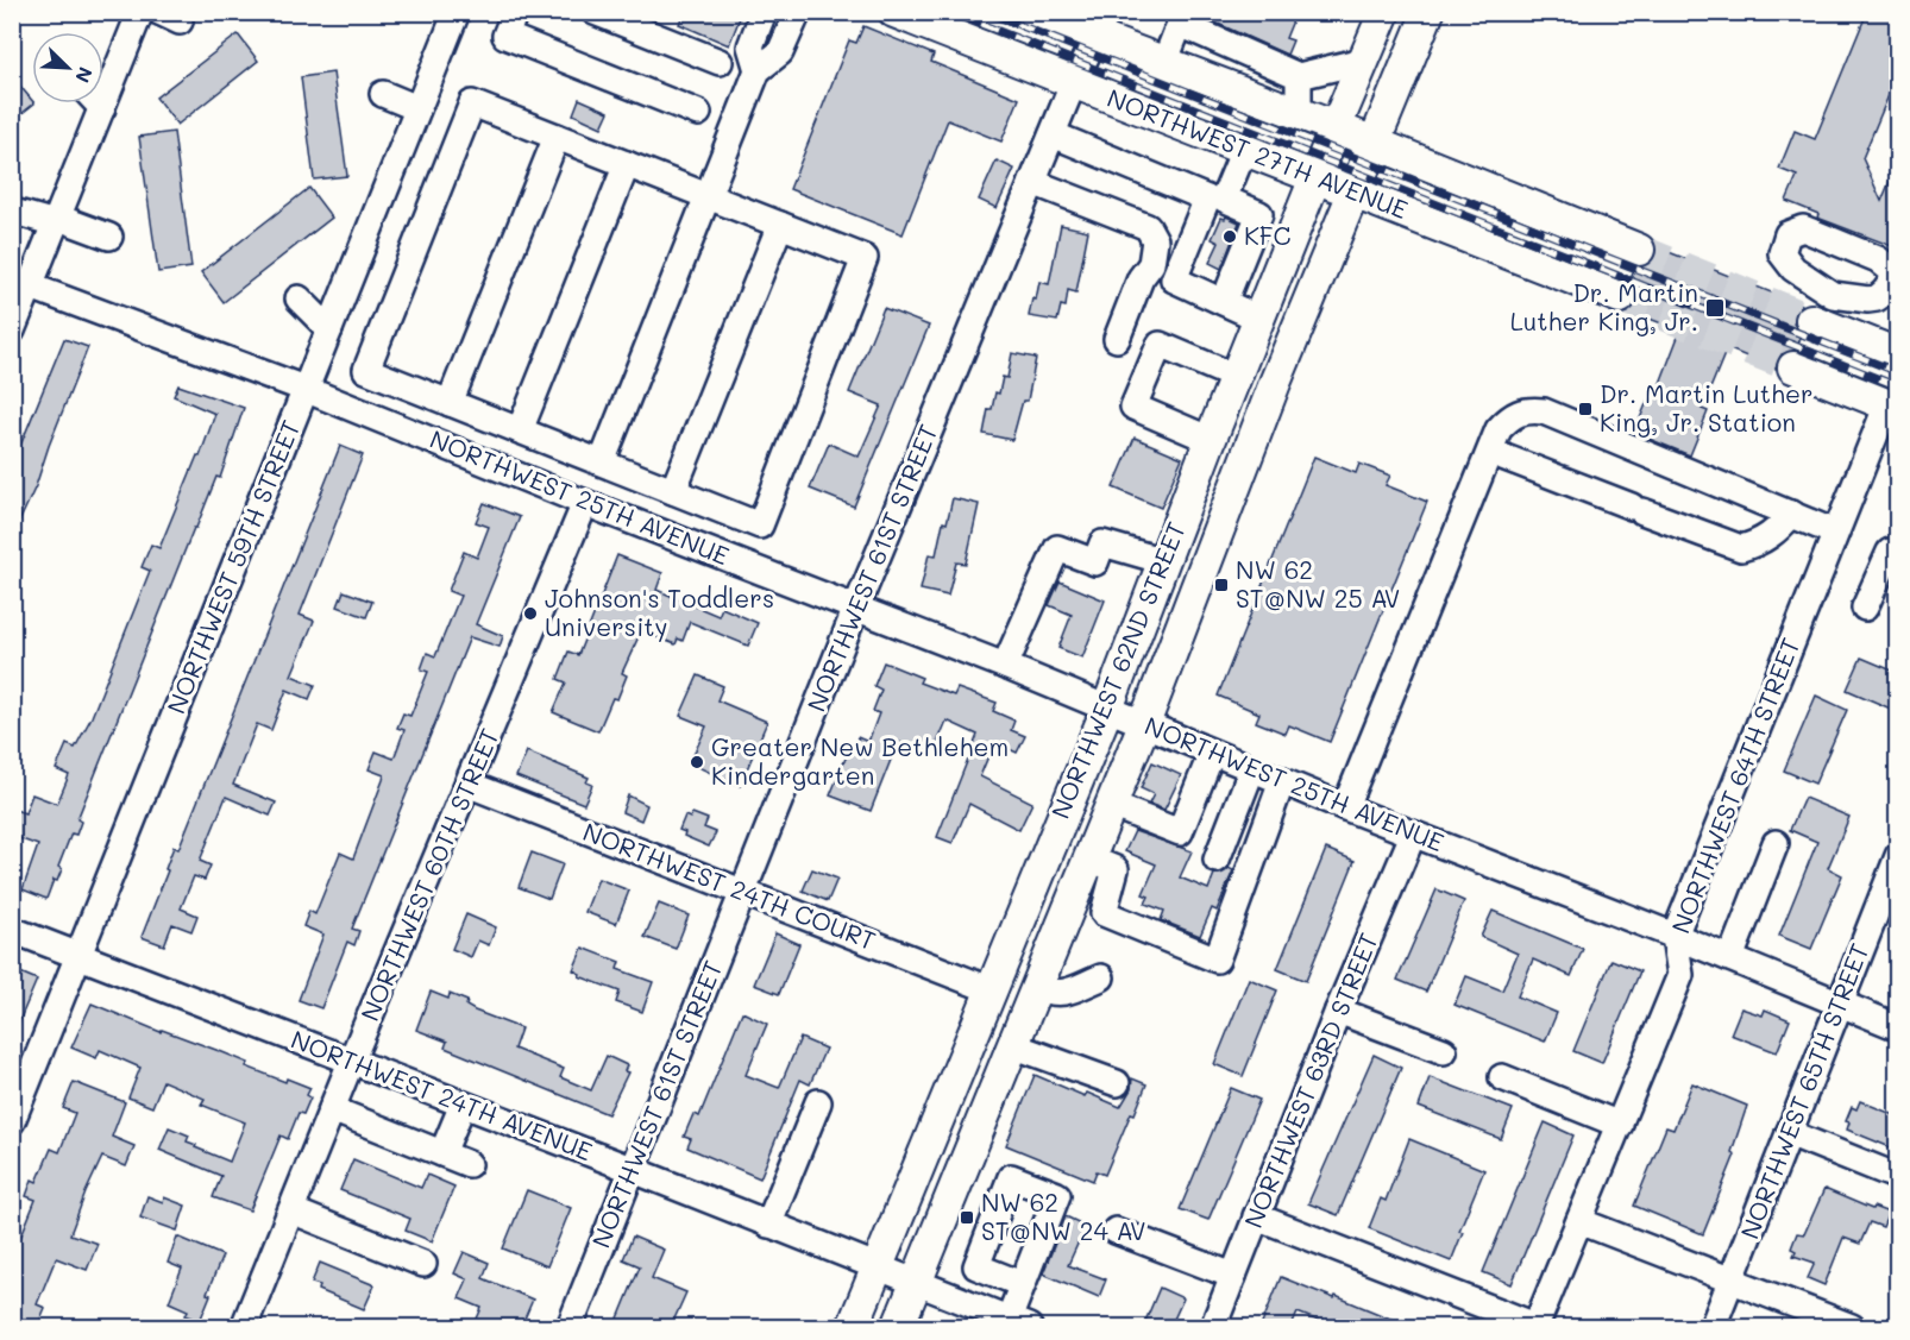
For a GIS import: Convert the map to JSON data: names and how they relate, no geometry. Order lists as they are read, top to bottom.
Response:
{
  "streets": {
    "main road": ["NORTHWEST 27TH AVENUE", "NORTHWEST 62ND STREET"],
    "street": [
      "NORTHWEST 25TH AVENUE",
      "NORTHWEST 59TH STREET",
      "NORTHWEST 61ST STREET",
      "NORTHWEST 64TH STREET",
      "NORTHWEST 60TH STREET",
      "NORTHWEST 24TH COURT",
      "NORTHWEST 63RD STREET",
      "NORTHWEST 65TH STREET",
      "NORTHWEST 24TH AVENUE"
    ]
  },
  "crossings": [
    ["NORTHWEST 27TH AVENUE", "NORTHWEST 61ST STREET"],
    ["NORTHWEST 27TH AVENUE", "NORTHWEST 62ND STREET"],
    ["NORTHWEST 25TH AVENUE", "NORTHWEST 59TH STREET"],
    ["NORTHWEST 25TH AVENUE", "NORTHWEST 61ST STREET"],
    ["NORTHWEST 25TH AVENUE", "NORTHWEST 62ND STREET"],
    ["NORTHWEST 25TH AVENUE", "NORTHWEST 64TH STREET"],
    ["NORTHWEST 25TH AVENUE", "NORTHWEST 60TH STREET"],
    ["NORTHWEST 25TH AVENUE", "NORTHWEST 63RD STREET"],
    ["NORTHWEST 25TH AVENUE", "NORTHWEST 65TH STREET"],
    ["NORTHWEST 59TH STREET", "NORTHWEST 24TH AVENUE"],
    ["NORTHWEST 61ST STREET", "NORTHWEST 24TH COURT"],
    ["NORTHWEST 61ST STREET", "NORTHWEST 24TH AVENUE"],
    ["NORTHWEST 62ND STREET", "NORTHWEST 24TH COURT"],
    ["NORTHWEST 62ND STREET", "NORTHWEST 24TH AVENUE"],
    ["NORTHWEST 60TH STREET", "NORTHWEST 24TH COURT"],
    ["NORTHWEST 60TH STREET", "NORTHWEST 24TH AVENUE"]
  ],
  "places": {
    "other": ["KFC", "Johnson's Toddlers University", "Greater New Bethlehem Kindergarten"],
    "transit": [
      "Dr. Martin Luther King, Jr.",
      "Dr. Martin Luther King, Jr. Station",
      "NW 62 ST@NW 25 AV",
      "NW 62 ST@NW 24 AV"
    ]
  },
  "north": "bottom right"
}
